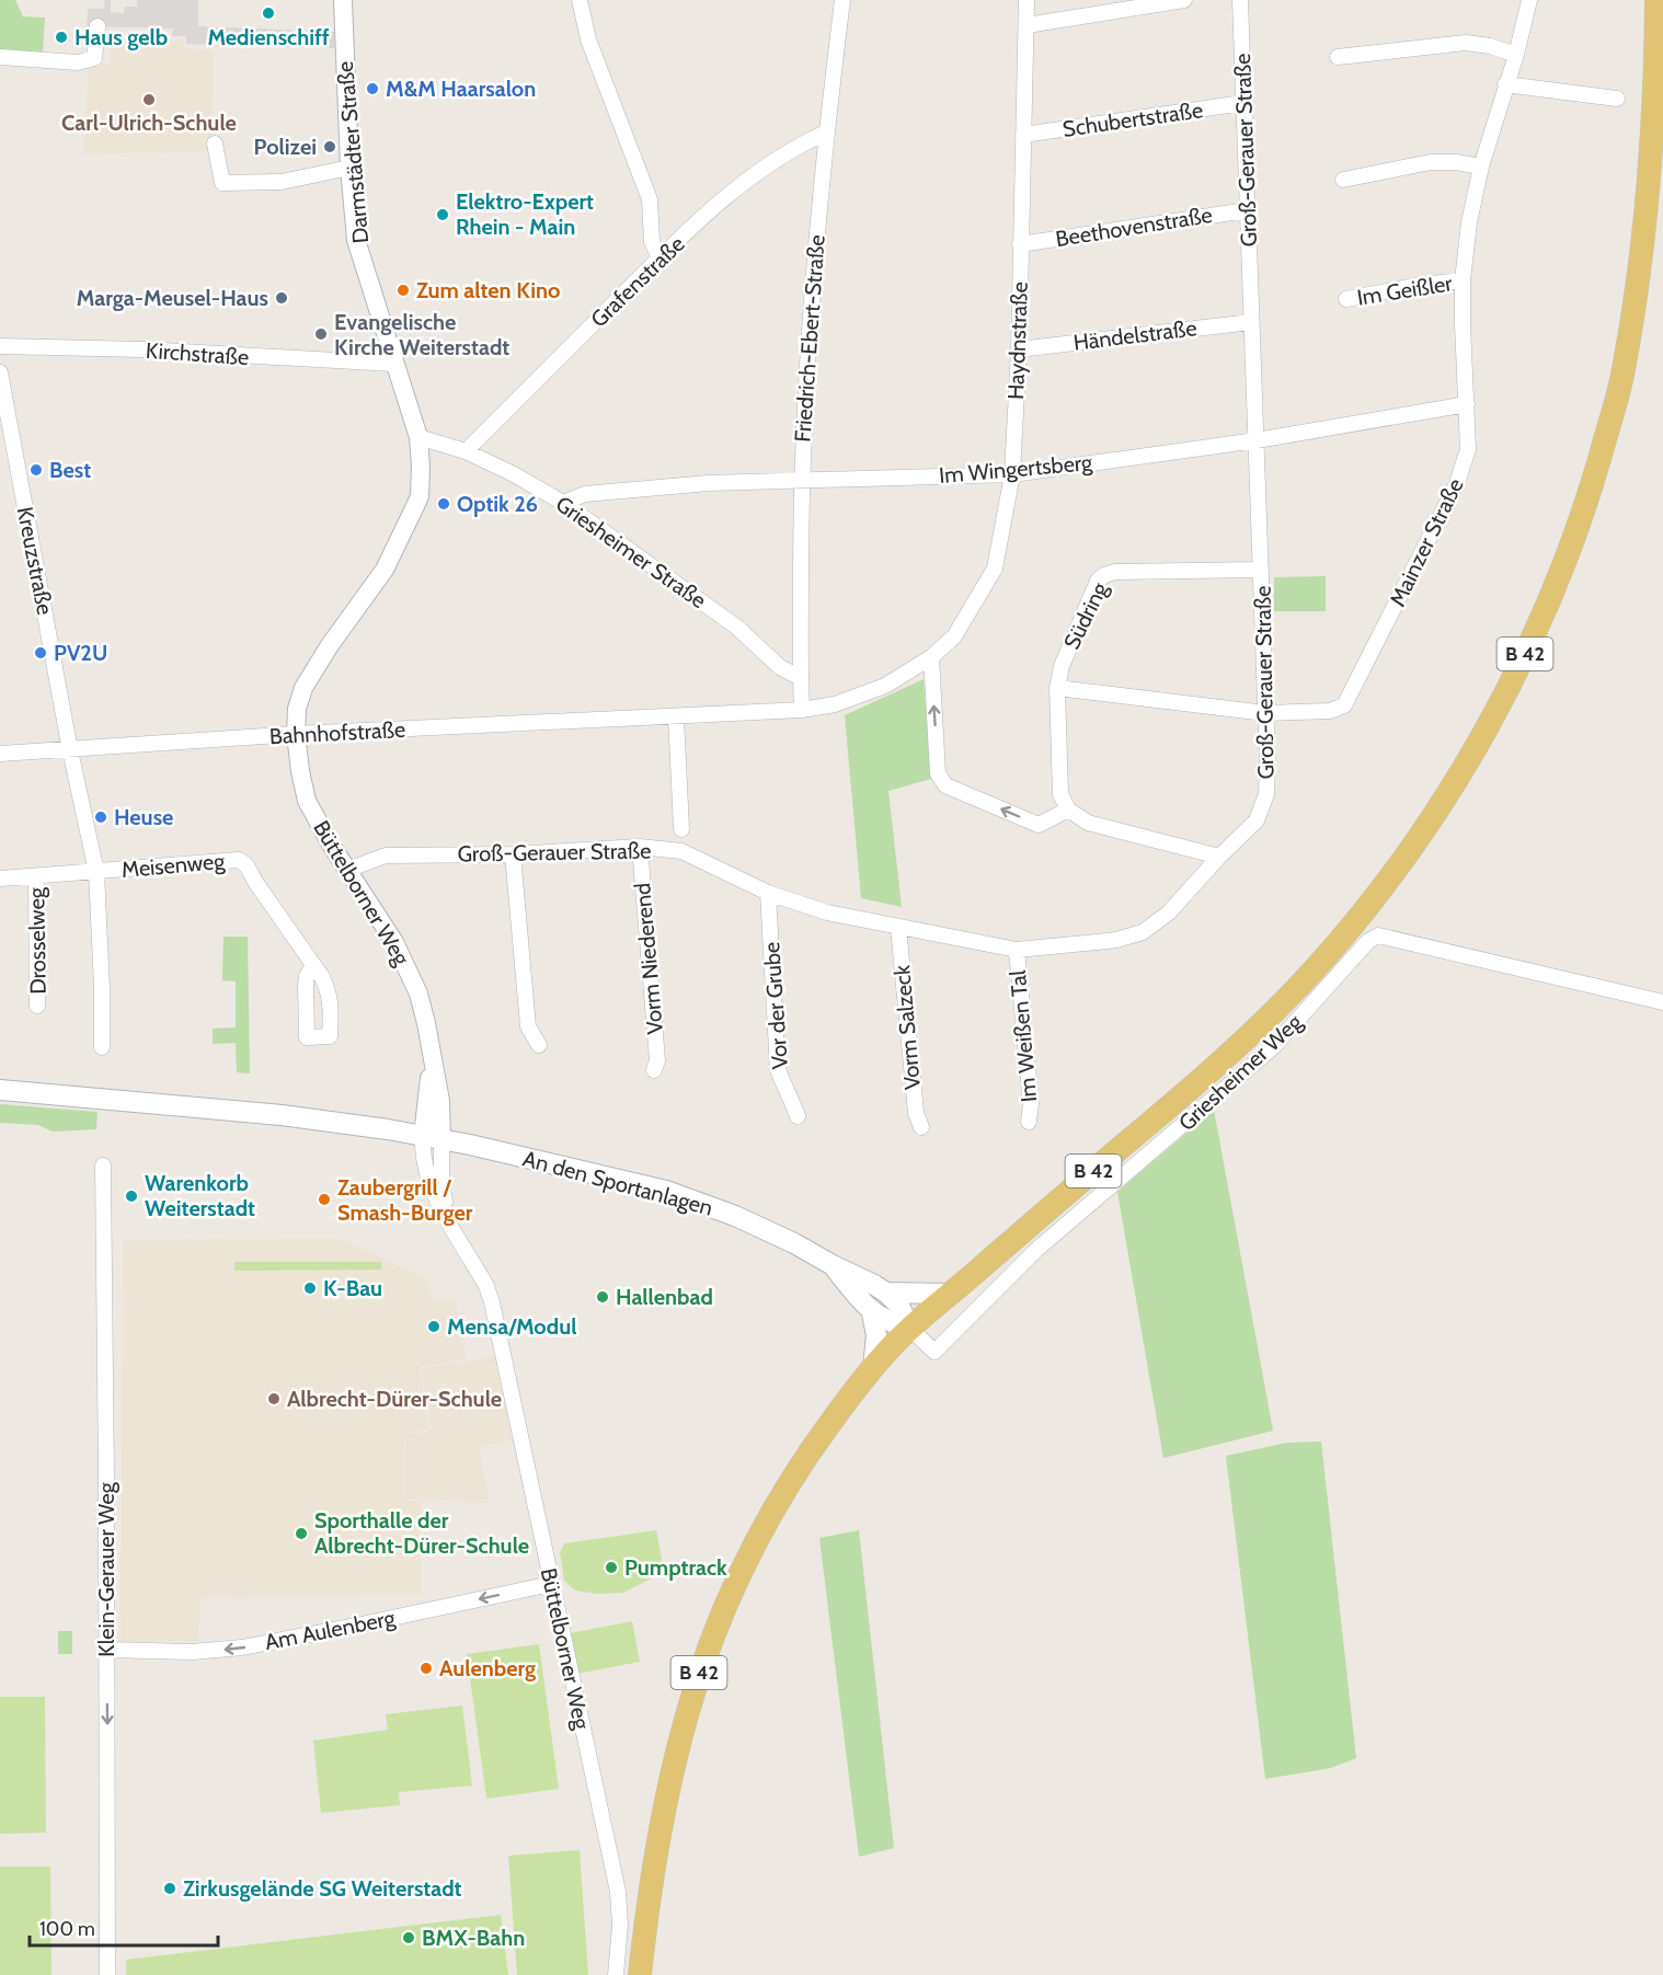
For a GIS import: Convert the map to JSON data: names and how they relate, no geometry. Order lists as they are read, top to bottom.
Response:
{
  "streets": {
    "main road": ["B 42", "An den Sportanlagen"],
    "street": [
      "Schubertstraße",
      "Groß-Gerauer Straße",
      "Darmstädter Straße",
      "Beethovenstraße",
      "Grafenstraße",
      "Im Geißler",
      "Händelstraße",
      "Friedrich-Ebert-Straße",
      "Haydnstraße",
      "Kirchstraße",
      "Im Wingertsberg",
      "Mainzer Straße",
      "Griesheimer Straße",
      "Kreuzstraße",
      "Südring",
      "Bahnhofstraße",
      "Meisenweg",
      "Büttelborner Weg",
      "Drosselweg",
      "Vorm Niederend",
      "Vor der Grube",
      "Vorm Salzeck",
      "Im Weißen Tal",
      "Griesheimer Weg",
      "Klein-Gerauer Weg",
      "Am Aulenberg"
    ]
  },
  "crossings": [
    ["Schubertstraße", "Groß-Gerauer Straße"],
    ["Schubertstraße", "Haydnstraße"],
    ["Groß-Gerauer Straße", "Beethovenstraße"],
    ["Groß-Gerauer Straße", "Händelstraße"],
    ["Groß-Gerauer Straße", "Im Wingertsberg"],
    ["Groß-Gerauer Straße", "Mainzer Straße"],
    ["Groß-Gerauer Straße", "Südring"],
    ["Groß-Gerauer Straße", "Büttelborner Weg"],
    ["Groß-Gerauer Straße", "Vorm Niederend"],
    ["Groß-Gerauer Straße", "Vor der Grube"],
    ["Groß-Gerauer Straße", "Vorm Salzeck"],
    ["Groß-Gerauer Straße", "Im Weißen Tal"],
    ["Darmstädter Straße", "Kirchstraße"],
    ["Darmstädter Straße", "Griesheimer Straße"],
    ["Darmstädter Straße", "Bahnhofstraße"],
    ["Darmstädter Straße", "Büttelborner Weg"],
    ["Beethovenstraße", "Haydnstraße"],
    ["Grafenstraße", "Friedrich-Ebert-Straße"],
    ["Grafenstraße", "Griesheimer Straße"],
    ["Im Geißler", "Mainzer Straße"],
    ["Händelstraße", "Haydnstraße"],
    ["Friedrich-Ebert-Straße", "Im Wingertsberg"],
    ["Friedrich-Ebert-Straße", "Griesheimer Straße"],
    ["Haydnstraße", "Im Wingertsberg"],
    ["Haydnstraße", "Bahnhofstraße"],
    ["Im Wingertsberg", "Mainzer Straße"],
    ["Im Wingertsberg", "Griesheimer Straße"],
    ["Mainzer Straße", "Südring"],
    ["Kreuzstraße", "Bahnhofstraße"],
    ["B 42", "Griesheimer Weg"],
    ["Bahnhofstraße", "Büttelborner Weg"],
    ["Büttelborner Weg", "An den Sportanlagen"],
    ["Büttelborner Weg", "Am Aulenberg"],
    ["Klein-Gerauer Weg", "Am Aulenberg"]
  ],
  "one_way": ["Klein-Gerauer Weg", "Am Aulenberg"],
  "places": [
    "Medienschiff",
    "Haus gelb",
    "M&M Haarsalon",
    "Carl-Ulrich-Schule",
    "Polizei",
    "Elektro-Expert Rhein - Main",
    "Zum alten Kino",
    "Marga-Meusel-Haus",
    "Evangelische Kirche Weiterstadt",
    "Best",
    "Optik 26",
    "PV2U",
    "Heuse",
    "Warenkorb Weiterstadt",
    "Zaubergrill / Smash-Burger",
    "K-Bau",
    "Hallenbad",
    "Mensa/Modul",
    "Albrecht-Dürer-Schule",
    "Sporthalle der Albrecht-Dürer-Schule",
    "Pumptrack",
    "Aulenberg",
    "Zirkusgelände SG Weiterstadt",
    "BMX-Bahn"
  ],
  "scale_bar": "100 m"
}
